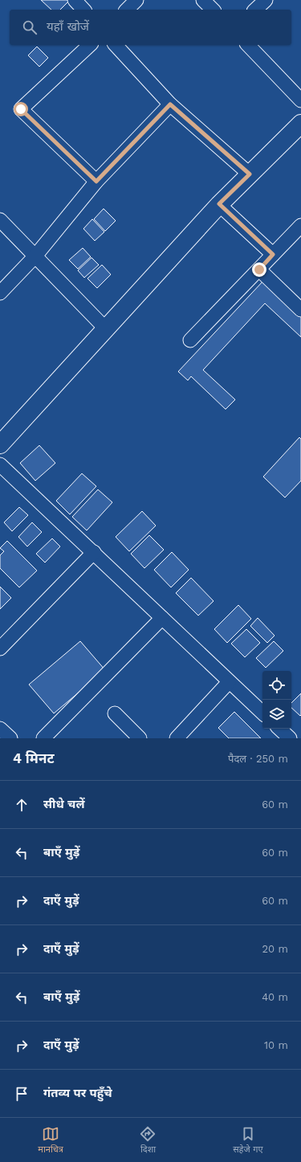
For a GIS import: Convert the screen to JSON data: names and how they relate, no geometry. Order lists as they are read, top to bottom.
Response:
{
  "page": {
    "search": "यहाँ खोजें",
    "heading": ["4 मिनट", "पैदल · 250 m"],
    "list": [
      ["सीधे चलें", "60 m"],
      ["बाएँ मुड़ें", "60 m"],
      ["दाएँ मुड़ें", "60 m"],
      ["दाएँ मुड़ें", "20 m"],
      ["बाएँ मुड़ें", "40 m"],
      ["दाएँ मुड़ें", "10 m"],
      "गंतव्य पर पहुँचे"
    ],
    "nav": ["मानचित्र", "दिशा", "सहेजे गए"]
  }
}
